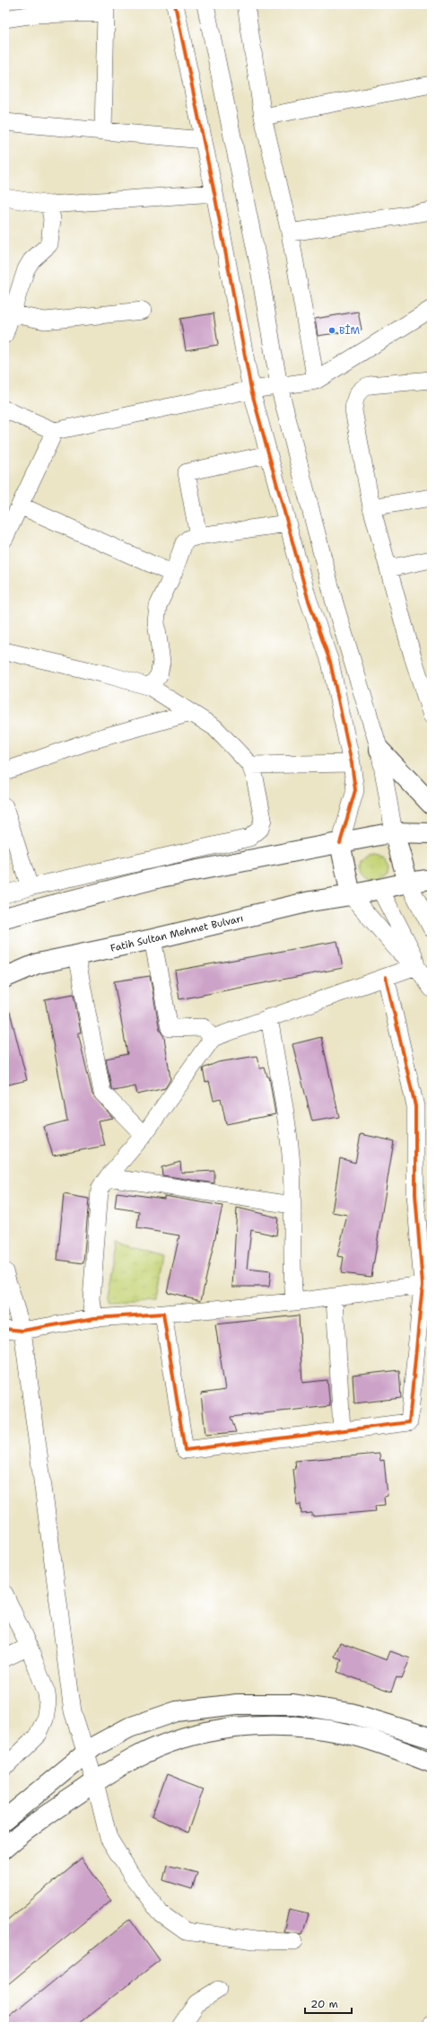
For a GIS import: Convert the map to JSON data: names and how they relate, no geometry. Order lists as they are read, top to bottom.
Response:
{
  "streets": {
    "main road": ["Fatih Sultan Mehmet Bulvarı"]
  },
  "places": ["BİM"],
  "scale_bar": "20 m"
}
